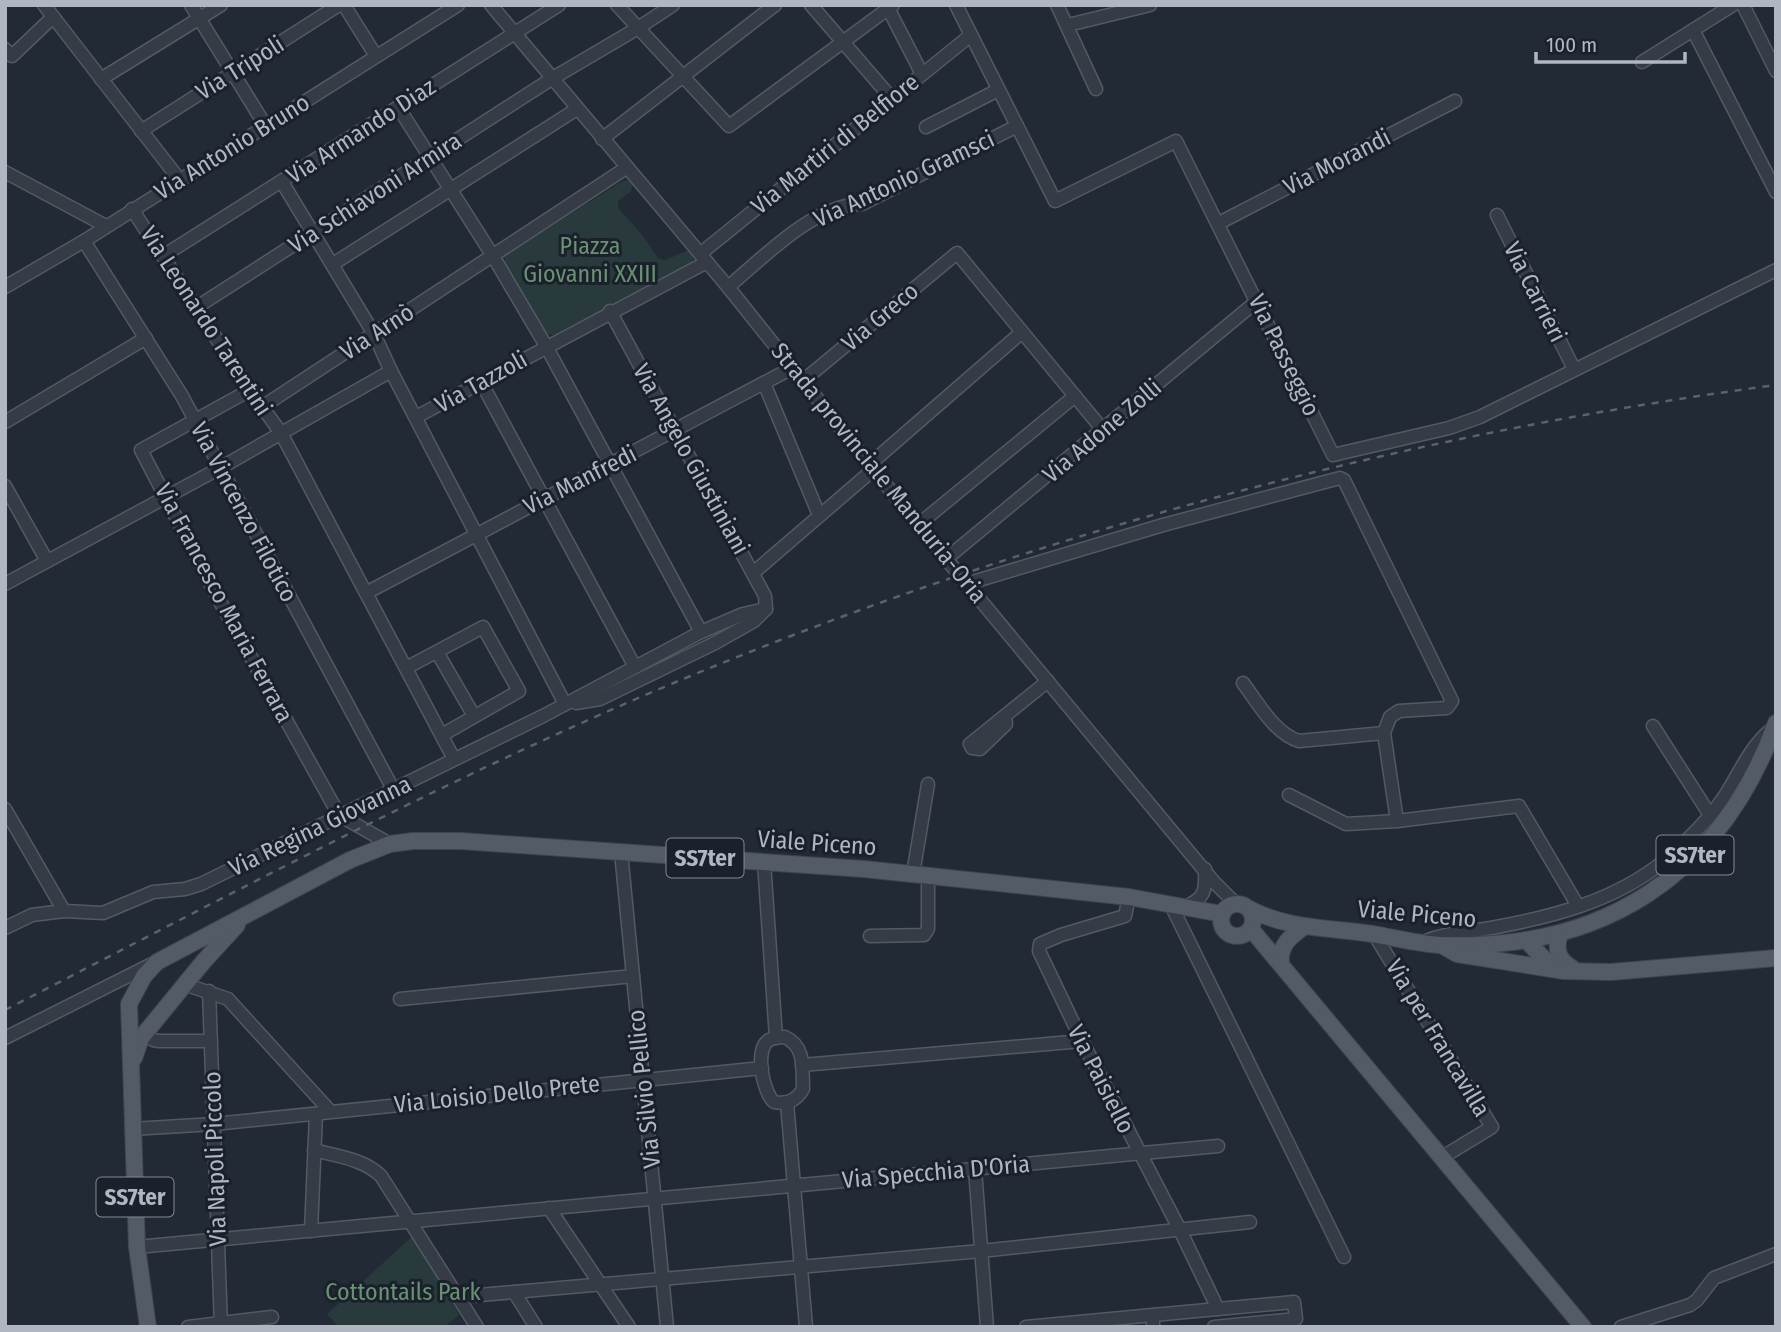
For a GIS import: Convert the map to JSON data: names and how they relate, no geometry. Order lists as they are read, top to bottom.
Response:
{
  "streets": {
    "main road": ["Viale Piceno", "SS7ter"],
    "street": [
      "Via Tripoli",
      "Via Armando Diaz",
      "Via Martiri di Belfiore",
      "Via Antonio Bruno",
      "Via Morandi",
      "Via Antonio Gramsci",
      "Via Schiavoni Armira",
      "Via Carrieri",
      "Via Greco",
      "Via Leonardo Tarentini",
      "Via Arnò",
      "Via Passeggio",
      "Via Tazzoli",
      "Via Adone Zolli",
      "Via Angelo Giustiniani",
      "Strada provinciale Manduria-Oria",
      "Via Manfredi",
      "Via Vincenzo Filotico",
      "Via Francesco Maria Ferrara",
      "Via Regina Giovanna",
      "Via per Francavilla",
      "Via Paisiello",
      "Via Silvio Pellico",
      "Via Loisio Dello Prete",
      "Via Napoli Piccolo",
      "Via Specchia D'Oria"
    ]
  },
  "crossings": [
    ["Via Armando Diaz", "Via Leonardo Tarentini"],
    ["Via Armando Diaz", "Strada provinciale Manduria-Oria"],
    ["Via Martiri di Belfiore", "Via Passeggio"],
    ["Via Martiri di Belfiore", "Strada provinciale Manduria-Oria"],
    ["Via Antonio Bruno", "Via Leonardo Tarentini"],
    ["Via Antonio Bruno", "Via Vincenzo Filotico"],
    ["Via Morandi", "Via Passeggio"],
    ["Via Antonio Gramsci", "Via Passeggio"],
    ["Via Antonio Gramsci", "Strada provinciale Manduria-Oria"],
    ["Via Schiavoni Armira", "Via Leonardo Tarentini"],
    ["Via Schiavoni Armira", "Strada provinciale Manduria-Oria"],
    ["Via Carrieri", "Via Passeggio"],
    ["Via Greco", "Strada provinciale Manduria-Oria"],
    ["Via Leonardo Tarentini", "Via Arnò"],
    ["Via Leonardo Tarentini", "Via Manfredi"],
    ["Via Leonardo Tarentini", "Via Francesco Maria Ferrara"],
    ["Via Leonardo Tarentini", "Via Regina Giovanna"],
    ["Via Passeggio", "Via Adone Zolli"],
    ["Via Adone Zolli", "Strada provinciale Manduria-Oria"],
    ["Via Angelo Giustiniani", "Via Manfredi"],
    ["Via Angelo Giustiniani", "Via Regina Giovanna"],
    ["Strada provinciale Manduria-Oria", "Via Manfredi"],
    ["Strada provinciale Manduria-Oria", "Viale Piceno"],
    ["Via Vincenzo Filotico", "Via Francesco Maria Ferrara"],
    ["Via Vincenzo Filotico", "Via Regina Giovanna"],
    ["Via Francesco Maria Ferrara", "Via Regina Giovanna"],
    ["Viale Piceno", "SS7ter"],
    ["Viale Piceno", "Via per Francavilla"],
    ["Viale Piceno", "Via Paisiello"],
    ["Viale Piceno", "Via Silvio Pellico"],
    ["SS7ter", "Via Loisio Dello Prete"],
    ["SS7ter", "Via Specchia D'Oria"],
    ["Via Paisiello", "Via Specchia D'Oria"],
    ["Via Silvio Pellico", "Via Loisio Dello Prete"],
    ["Via Silvio Pellico", "Via Specchia D'Oria"],
    ["Via Loisio Dello Prete", "Via Napoli Piccolo"],
    ["Via Napoli Piccolo", "Via Specchia D'Oria"]
  ],
  "parks": ["Piazza Giovanni XXIII", "Cottontails Park"],
  "scale_bar": "100 m"
}
